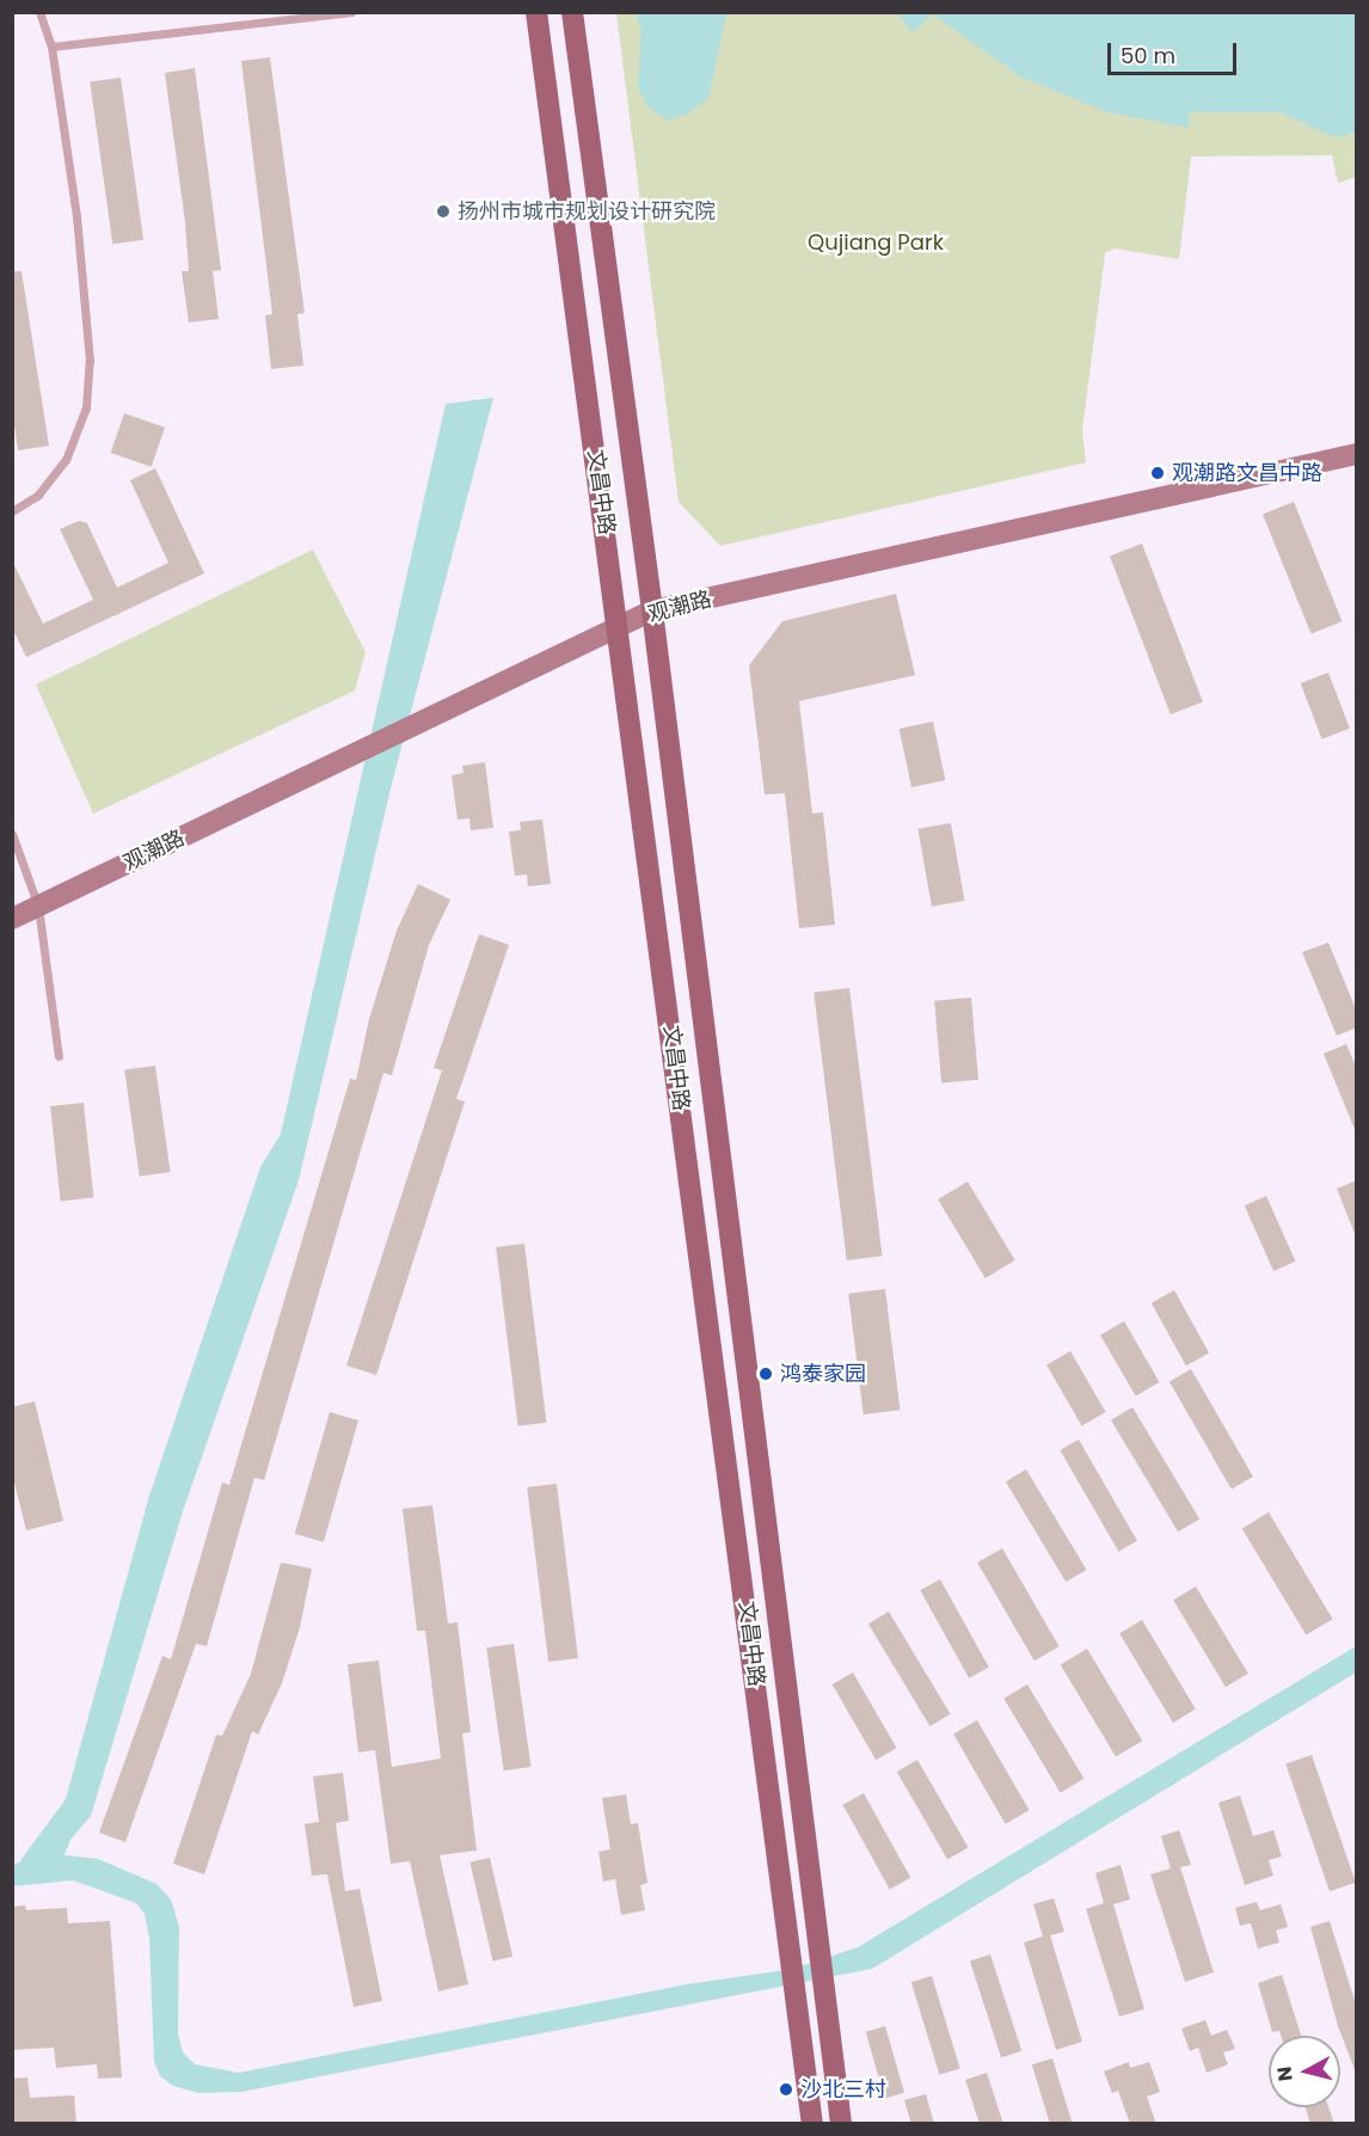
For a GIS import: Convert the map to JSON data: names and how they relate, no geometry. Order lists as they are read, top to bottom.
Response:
{
  "streets": {
    "main road": ["文昌中路"],
    "street": ["观潮路"]
  },
  "crossings": [
    ["文昌中路", "观潮路"]
  ],
  "parks": ["Qujiang Park"],
  "places": [
    "扬州市城市规划设计研究院",
    "观潮路文昌中路",
    "鸿泰家园",
    "沙北三村"
  ],
  "scale_bar": "50 m",
  "north": "left"
}
